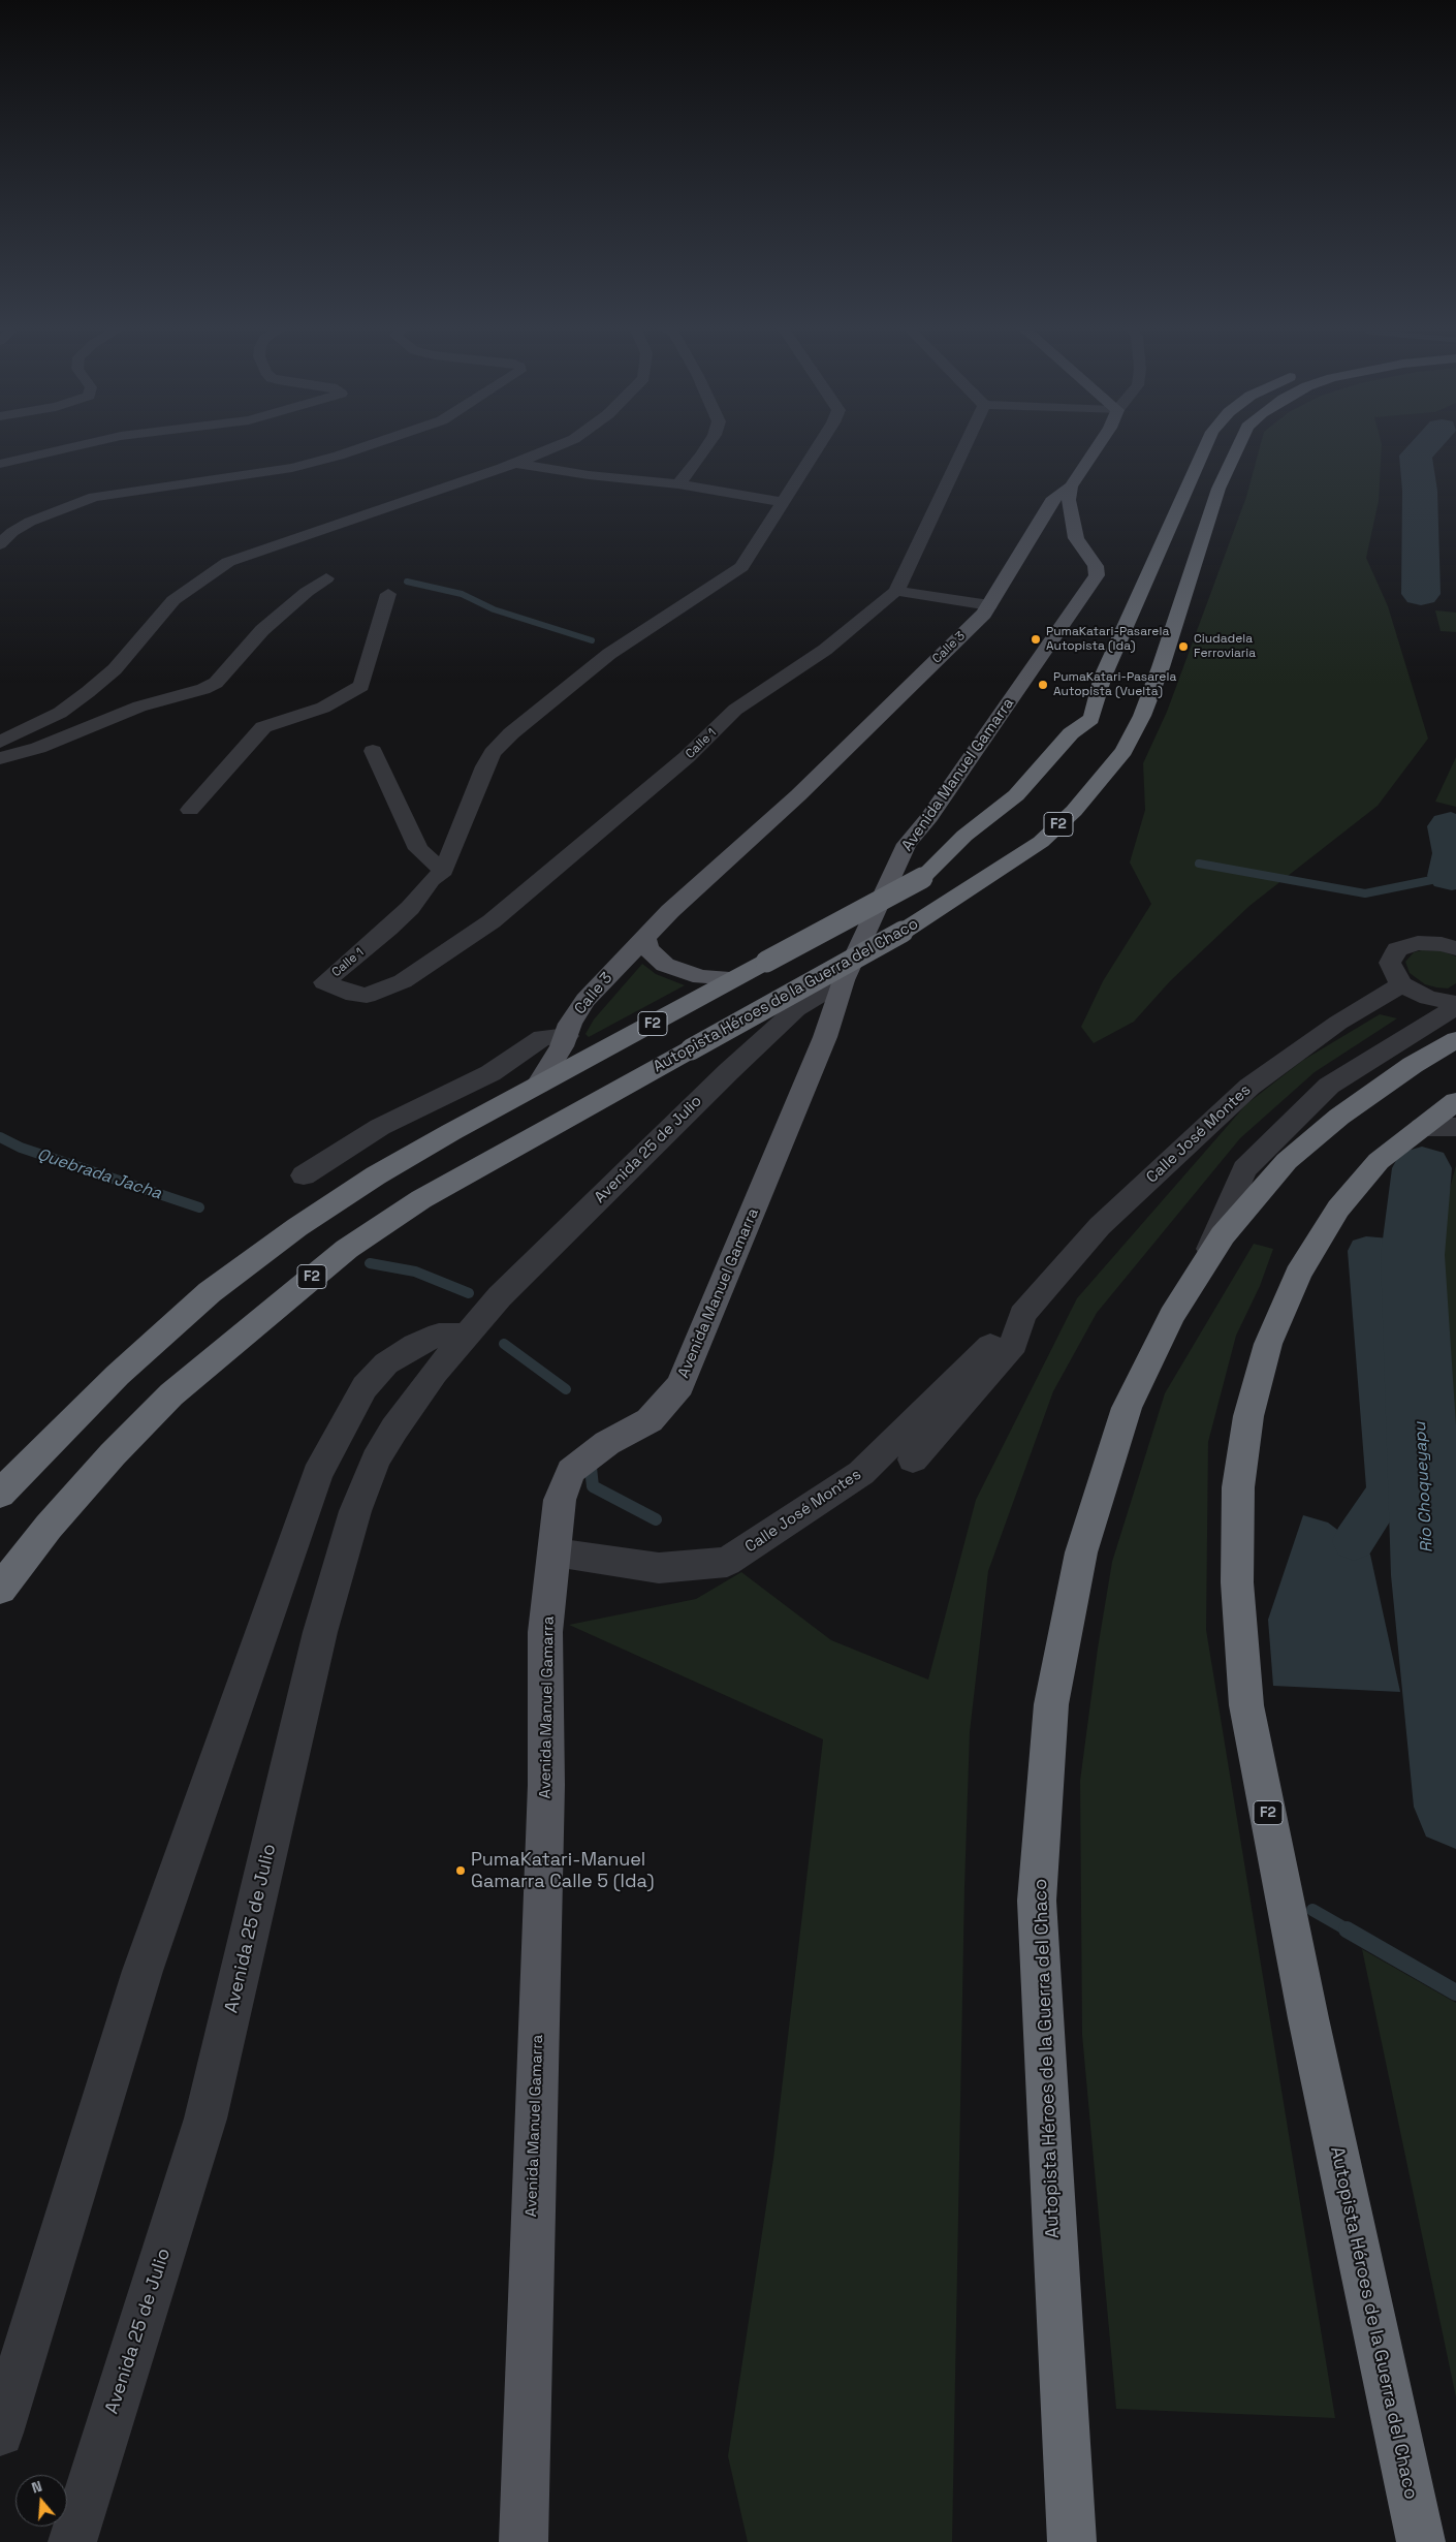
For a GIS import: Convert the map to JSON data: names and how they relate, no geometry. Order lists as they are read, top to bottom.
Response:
{
  "streets": {
    "highway": ["F2", "Autopista Héroes de la Guerra del Chaco"],
    "main road": ["Calle 3", "Avenida Manuel Gamarra"],
    "street": ["Calle 1", "Calle José Montes", "Avenida 25 de Julio"]
  },
  "crossings": [
    ["Calle 3", "Avenida Manuel Gamarra"],
    ["Calle 3", "F2"],
    ["Avenida Manuel Gamarra", "Calle José Montes"],
    ["Avenida Manuel Gamarra", "Avenida 25 de Julio"]
  ],
  "water": ["Quebrada Jacha", "Río Choqueyapu"],
  "places": [
    "PumaKatari-Pasarela Autopista (Ida)",
    "Ciudadela Ferroviaria",
    "PumaKatari-Pasarela Autopista (Vuelta)",
    "PumaKatari-Manuel Gamarra Calle 5 (Ida)"
  ],
  "north": "top"
}
